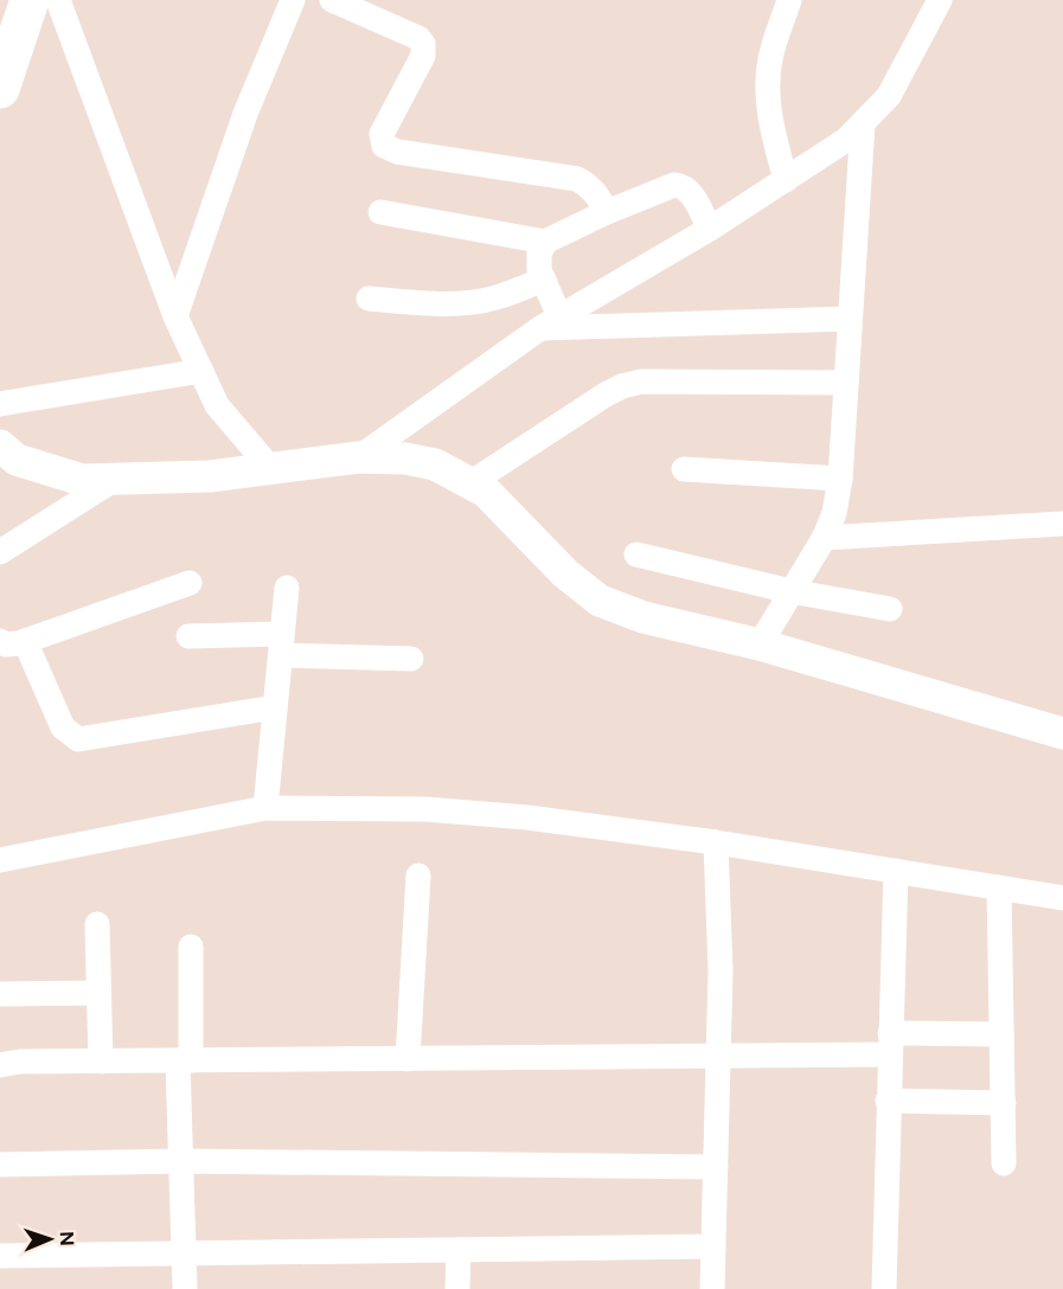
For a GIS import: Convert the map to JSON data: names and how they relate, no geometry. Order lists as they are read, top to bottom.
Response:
{
  "north": "right"
}
